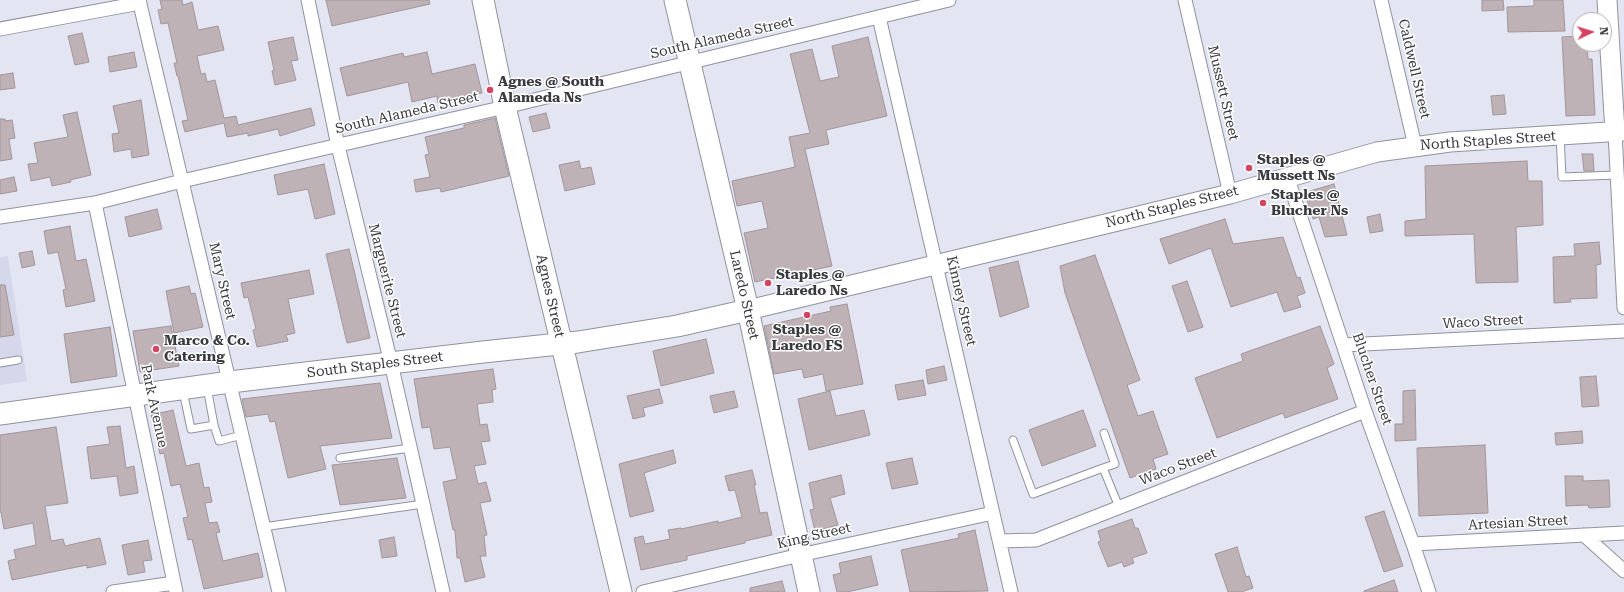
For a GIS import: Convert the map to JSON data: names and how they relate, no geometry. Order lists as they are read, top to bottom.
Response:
{
  "streets": {
    "main road": [
      "North Staples Street",
      "Laredo Street",
      "Agnes Street",
      "South Staples Street"
    ],
    "street": [
      "South Alameda Street",
      "Caldwell Street",
      "Mussett Street",
      "Mary Street",
      "Marguerite Street",
      "Kinney Street",
      "Waco Street",
      "Blucher Street",
      "Park Avenue",
      "Artesian Street",
      "King Street"
    ]
  },
  "crossings": [
    ["South Alameda Street", "Mary Street"],
    ["South Alameda Street", "Marguerite Street"],
    ["South Alameda Street", "Laredo Street"],
    ["South Alameda Street", "Agnes Street"],
    ["South Alameda Street", "Kinney Street"],
    ["South Alameda Street", "Park Avenue"],
    ["Caldwell Street", "North Staples Street"],
    ["Mussett Street", "North Staples Street"],
    ["North Staples Street", "Laredo Street"],
    ["North Staples Street", "Kinney Street"],
    ["North Staples Street", "South Staples Street"],
    ["North Staples Street", "Blucher Street"],
    ["Mary Street", "South Staples Street"],
    ["Marguerite Street", "South Staples Street"],
    ["Laredo Street", "South Staples Street"],
    ["Laredo Street", "King Street"],
    ["Agnes Street", "South Staples Street"],
    ["Kinney Street", "Waco Street"],
    ["Kinney Street", "King Street"],
    ["Waco Street", "Blucher Street"],
    ["South Staples Street", "Park Avenue"],
    ["Blucher Street", "Artesian Street"]
  ],
  "places": [
    "Agnes @ South Alameda Ns",
    "Staples @ Mussett Ns",
    "Staples @ Blucher Ns",
    "Staples @ Laredo Ns",
    "Staples @ Laredo FS",
    "Marco & Co. Catering"
  ],
  "north": "right"
}
